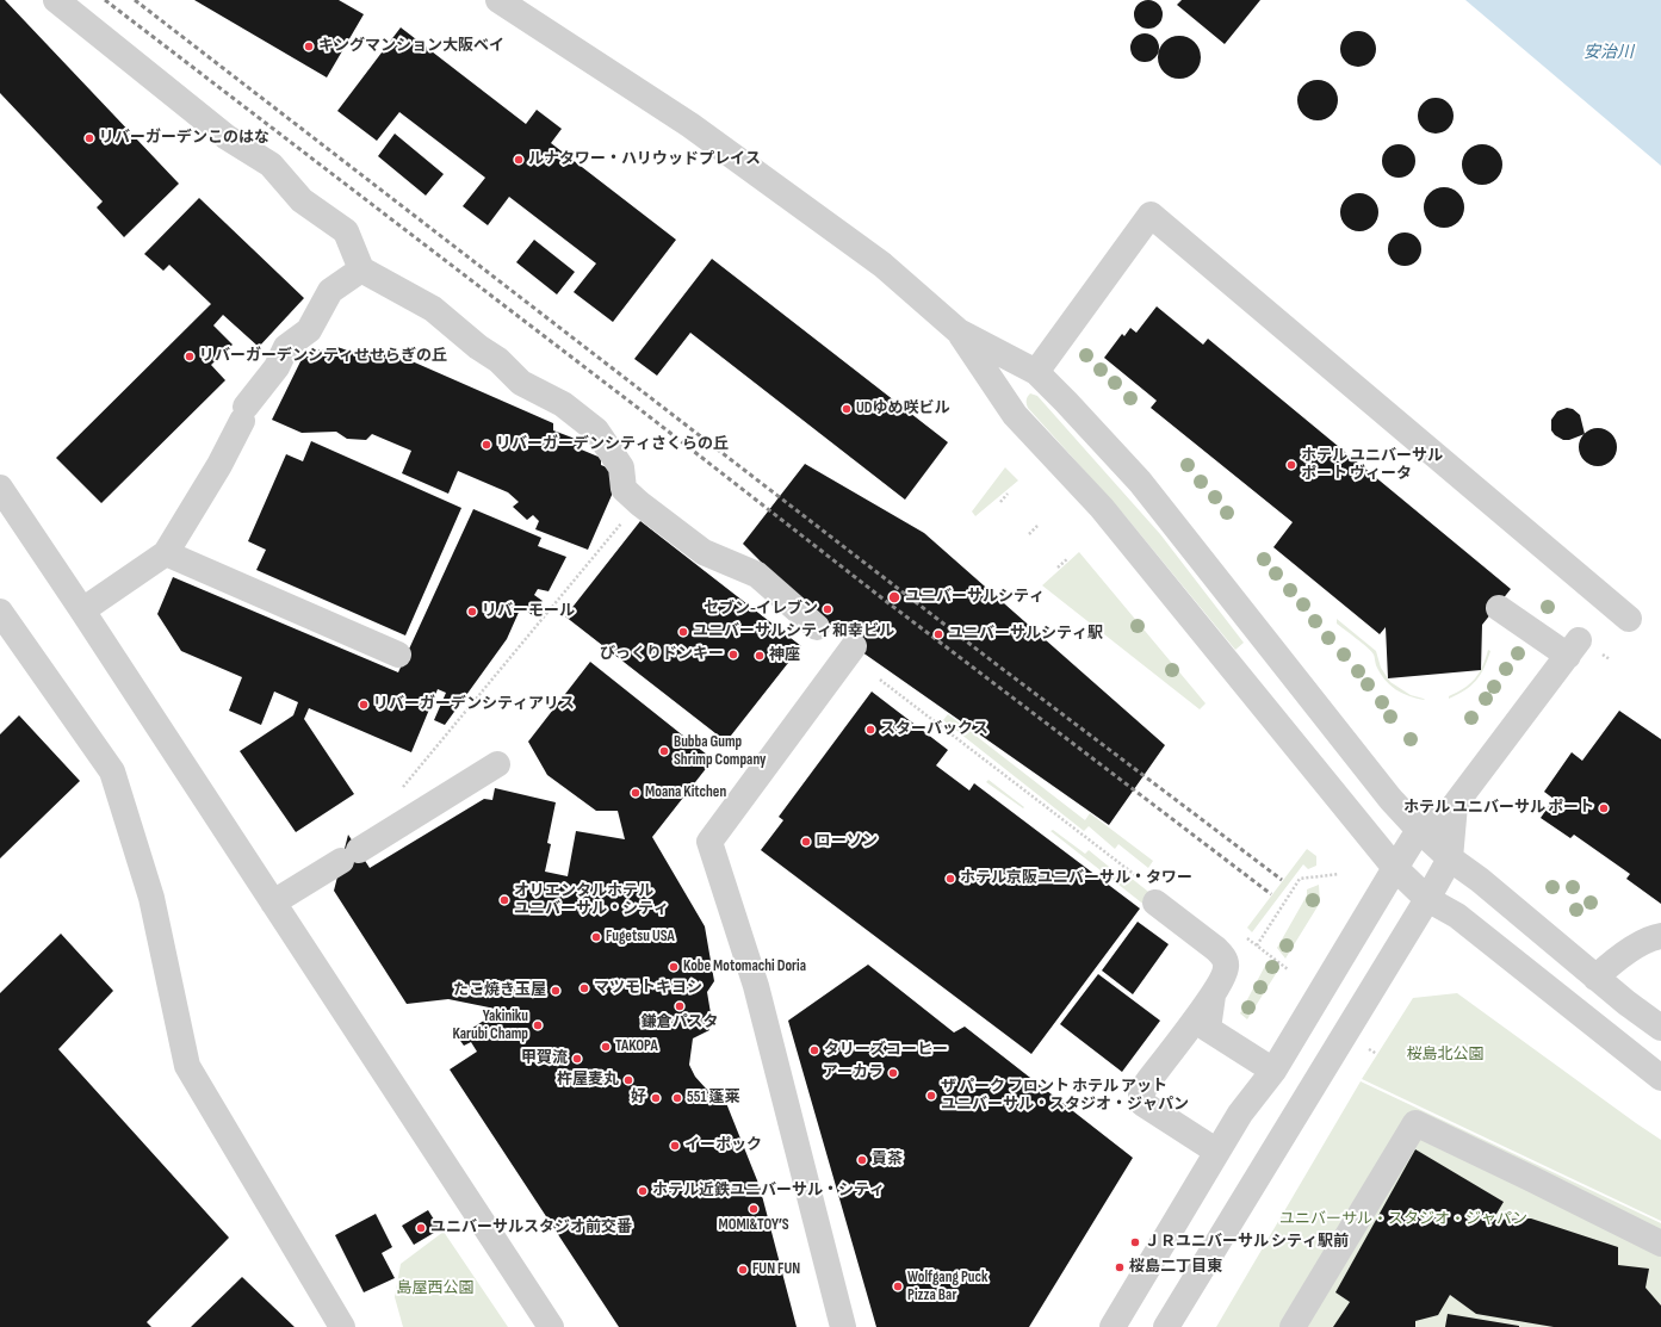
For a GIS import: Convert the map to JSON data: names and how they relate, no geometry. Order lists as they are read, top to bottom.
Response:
{
  "water": ["安治川"],
  "parks": ["桜島北公園", "ユニバーサル・スタジオ・ジャパン", "島屋西公園"],
  "places": [
    "キングマンション大阪ベイ",
    "リバーガーデンこのはな",
    "ルナタワー・ハリウッドプレイス",
    "リバーガーデンシティせせらぎの丘",
    "UDゆめ咲ビル",
    "リバーガーデンシティさくらの丘",
    "ホテル ユニバーサル ポート ヴィータ",
    "ユニバーサルシティ",
    "セブン-イレブン",
    "リバーモール",
    "ユニバーサルシティ和幸ビル",
    "ユニバーサルシティ駅",
    "びっくりドンキー",
    "神座",
    "リバーガーデンシティアリス",
    "スターバックス",
    "Bubba Gump Shrimp Company",
    "Moana Kitchen",
    "ホテル ユニバーサル ポート",
    "ローソン",
    "ホテル京阪ユニバーサル・タワー",
    "オリエンタルホテル ユニバーサル・シティ",
    "Fugetsu USA",
    "Kobe Motomachi Doria",
    "マツモトキヨシ",
    "たこ焼き玉屋",
    "鎌倉パスタ",
    "Yakiniku Karubi Champ",
    "TAKOPA",
    "タリーズコーヒー",
    "甲賀流",
    "アーカラ",
    "杵屋麦丸",
    "ザ パーク フロント ホテル アット ユニバーサル・スタジオ・ジャパン",
    "好",
    "551 蓬莱",
    "イーポック",
    "貢茶",
    "ホテル近鉄ユニバーサル・シティ",
    "MOMI&TOY’S",
    "ユニバーサルスタジオ前交番",
    "ＪＲユニバーサル シティ駅前",
    "桜島二丁目東",
    "FUN FUN",
    "Wolfgang Puck Pizza Bar"
  ]
}
